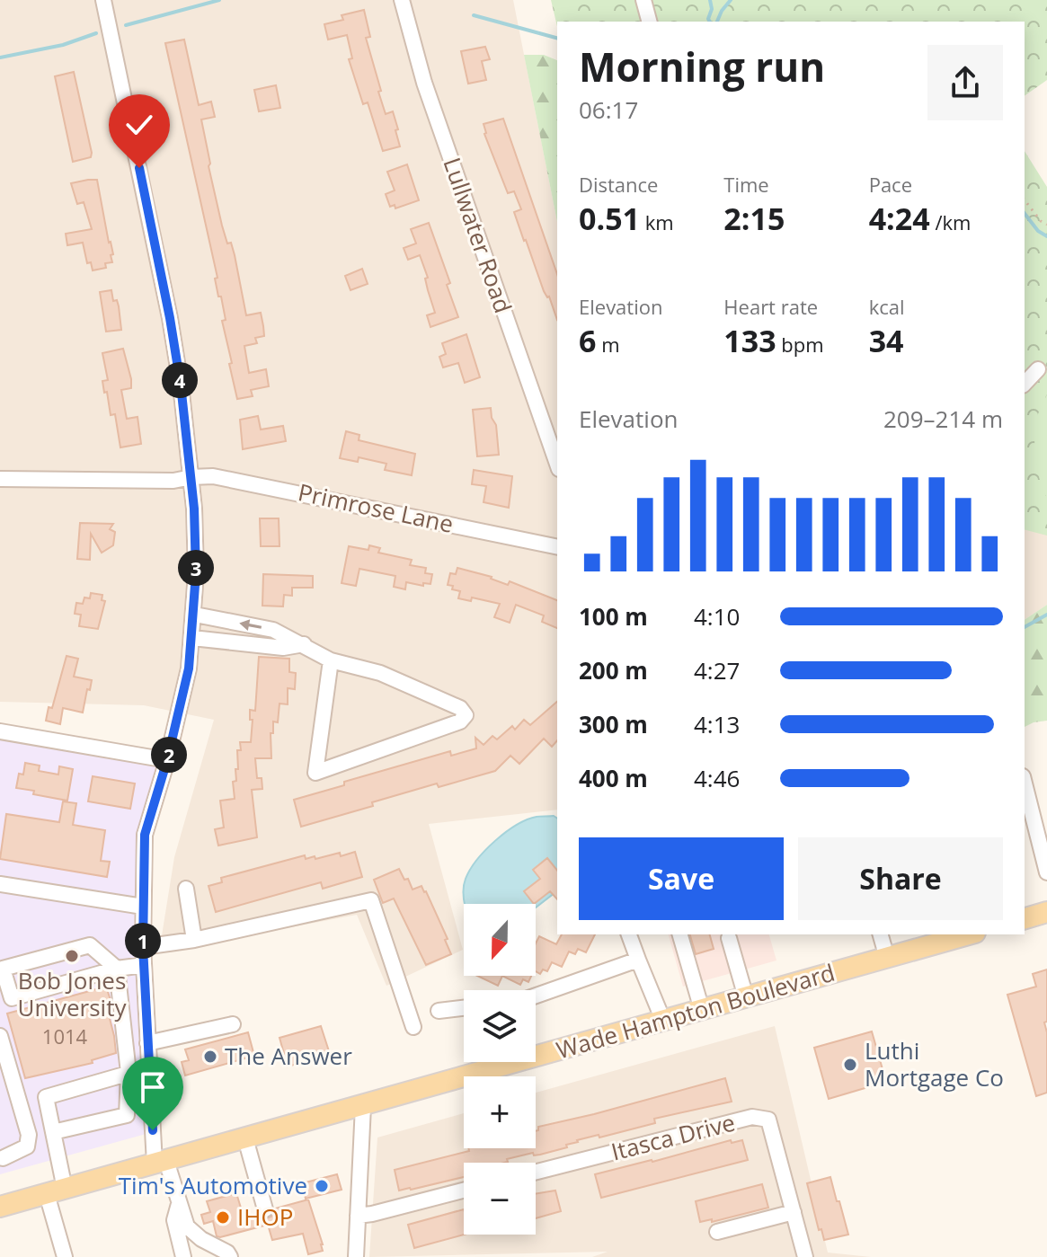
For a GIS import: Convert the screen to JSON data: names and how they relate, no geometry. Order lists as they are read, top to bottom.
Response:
{
  "streets": {
    "main road": ["Wade Hampton Boulevard"],
    "street": ["Lullwater Road", "Primrose Lane", "Itasca Drive"]
  },
  "places": [
    "Bob Jones University",
    "The Answer",
    "Luthi Mortgage Co",
    "Tim's Automotive",
    "IHOP"
  ],
  "house_numbers": ["1014"],
  "north": "bottom",
  "page": {
    "heading": ["Morning run", "06:17"],
    "stats": [
      ["Distance", "0.51 km"],
      ["Time", "2:15"],
      ["Pace", "4:24 /km"],
      ["Elevation", "6 m"],
      ["Heart rate", "133 bpm"],
      ["kcal", "34"]
    ],
    "pins": [
      "4",
      "3",
      "2",
      "1"
    ],
    "chart": ["Elevation", "209–214 m"],
    "list": [
      {
        "name": "100 m",
        "note": "4:10"
      },
      {
        "name": "200 m",
        "note": "4:27"
      },
      {
        "name": "300 m",
        "note": "4:13"
      },
      {
        "name": "400 m",
        "note": "4:46"
      }
    ],
    "buttons": ["Save", "Share"],
    "map_buttons": ["+", "−"]
  }
}
